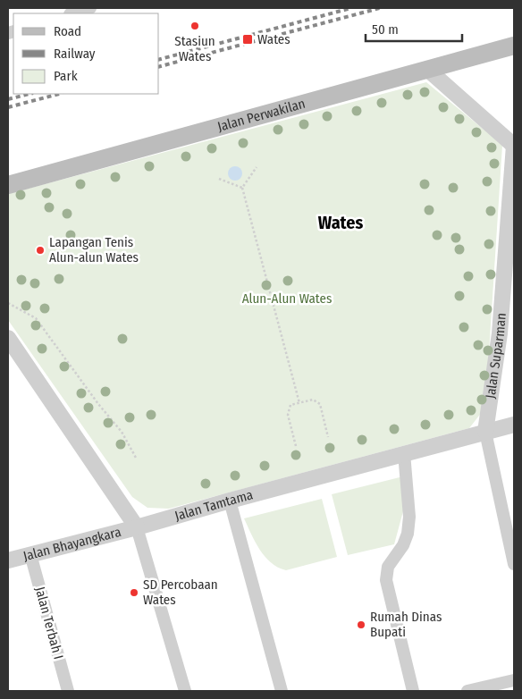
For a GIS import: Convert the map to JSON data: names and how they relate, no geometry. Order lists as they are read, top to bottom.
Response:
{
  "streets": {
    "main road": ["Jalan Perwakilan"],
    "street": [
      "Jalan Suparman",
      "Jalan Tamtama",
      "Jalan Bhayangkara",
      "Jalan Terbah I"
    ]
  },
  "crossings": [
    ["Jalan Perwakilan", "Jalan Suparman"],
    ["Jalan Suparman", "Jalan Tamtama"],
    ["Jalan Tamtama", "Jalan Bhayangkara"],
    ["Jalan Bhayangkara", "Jalan Terbah I"]
  ],
  "districts": ["Wates"],
  "parks": ["Alun-Alun Wates"],
  "places": {
    "other": [
      "Stasiun Wates",
      "Lapangan Tenis Alun-alun Wates",
      "SD Percobaan Wates",
      "Rumah Dinas Bupati"
    ],
    "transit": ["Wates"]
  },
  "legend": ["Road", "Railway", "Park"],
  "scale_bar": "50 m"
}
